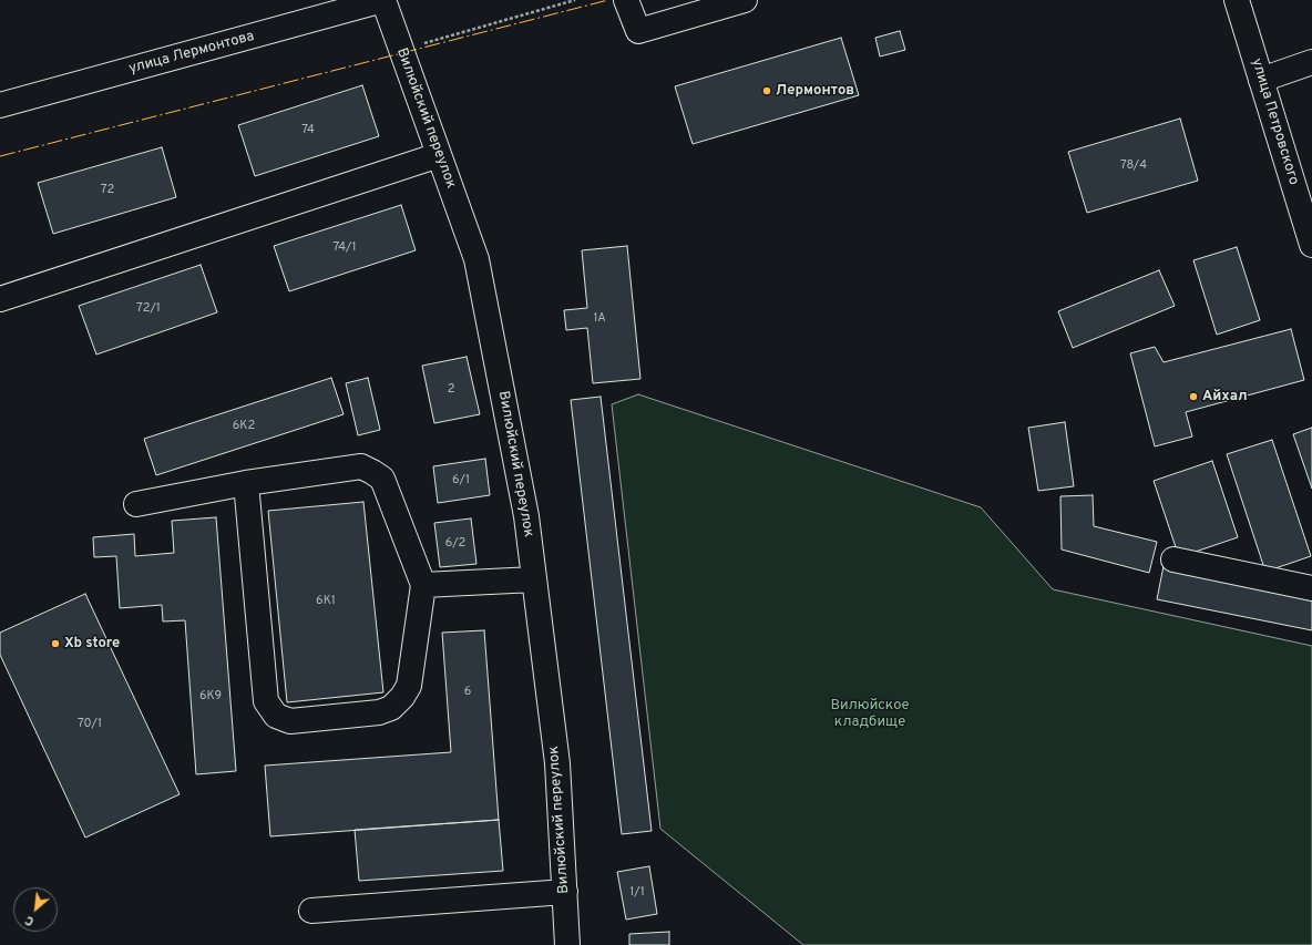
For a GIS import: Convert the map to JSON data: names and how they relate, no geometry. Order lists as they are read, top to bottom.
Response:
{
  "streets": {
    "street": ["улица Лермонтова", "Вилюйский переулок", "улица Петровского"]
  },
  "crossings": [
    ["улица Лермонтова", "Вилюйский переулок"]
  ],
  "parks": ["Вилюйское кладбище"],
  "places": ["Лермонтов", "Айхал", "Xb store"],
  "house_numbers": [
    "74",
    "78/4",
    "72",
    "74/1",
    "72/1",
    "1А",
    "2",
    "6К2",
    "6/1",
    "6/2",
    "6К1",
    "6",
    "6К9",
    "70/1",
    "1/1"
  ],
  "north": "bottom left"
}
